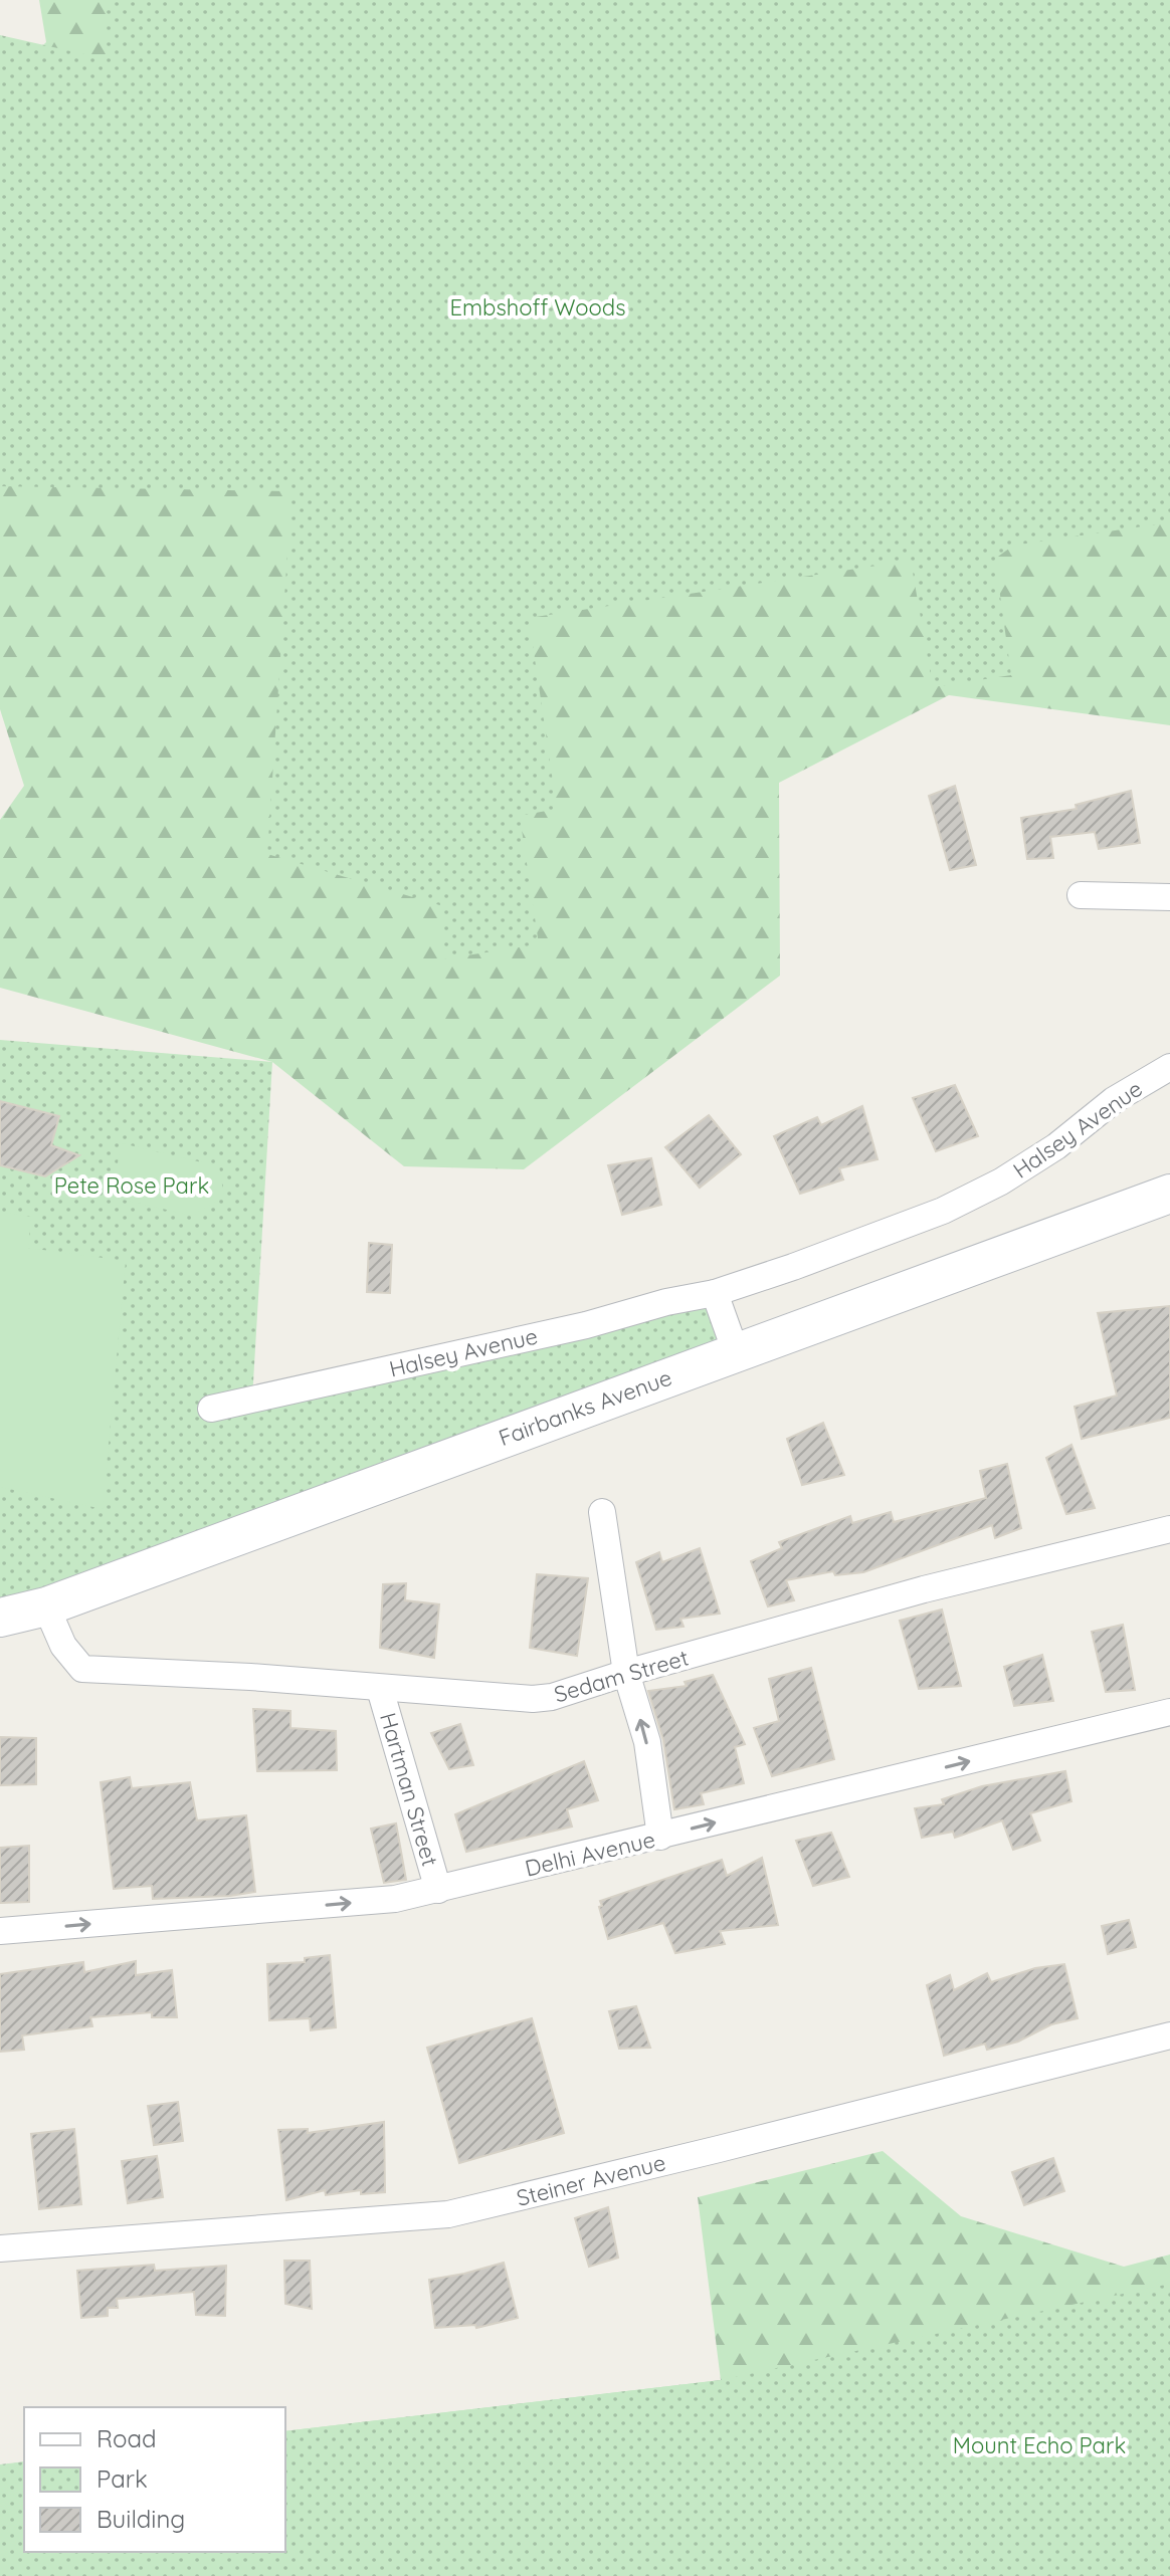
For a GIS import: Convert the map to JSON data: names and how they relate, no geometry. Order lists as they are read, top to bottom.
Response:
{
  "streets": {
    "street": [
      "Halsey Avenue",
      "Fairbanks Avenue",
      "Sedam Street",
      "Hartman Street",
      "Delhi Avenue",
      "Steiner Avenue"
    ]
  },
  "crossings": [
    ["Fairbanks Avenue", "Sedam Street"],
    ["Sedam Street", "Hartman Street"],
    ["Hartman Street", "Delhi Avenue"]
  ],
  "one_way": ["Delhi Avenue"],
  "parks": ["Embshoff Woods", "Pete Rose Park", "Mount Echo Park"],
  "legend": ["Road", "Park", "Building"]
}
